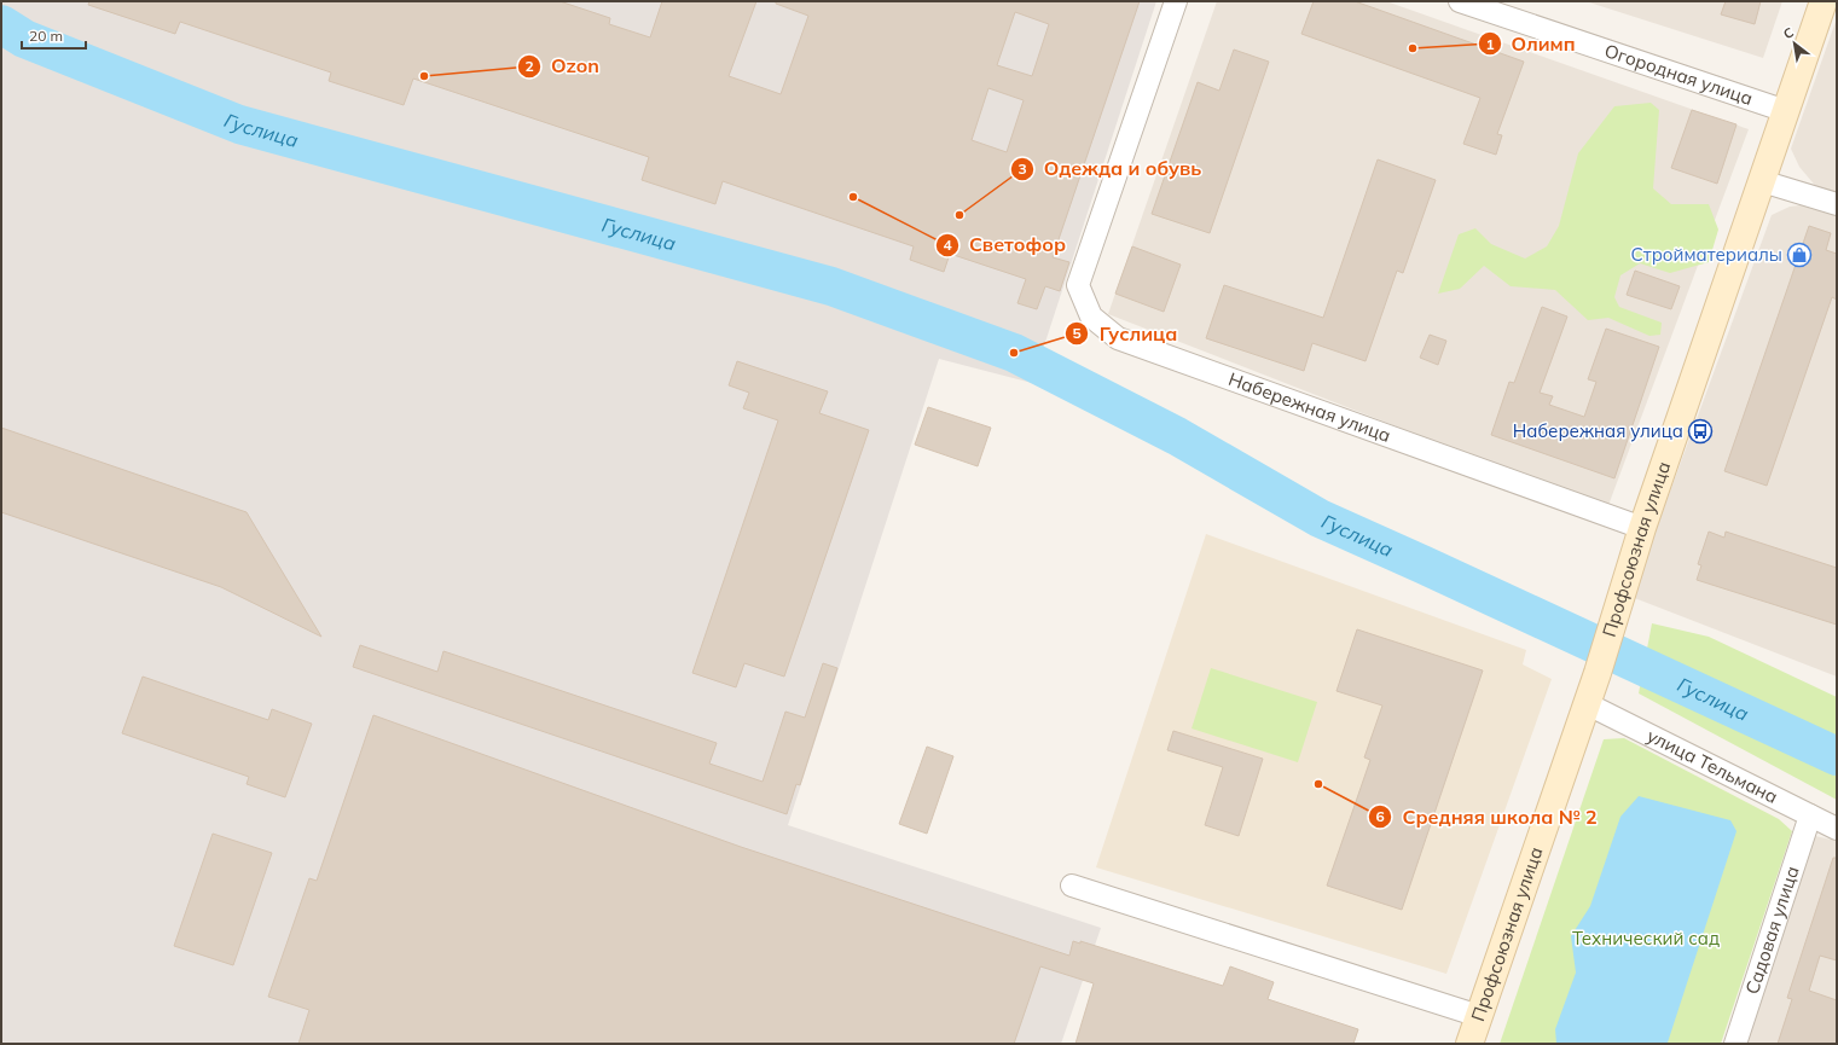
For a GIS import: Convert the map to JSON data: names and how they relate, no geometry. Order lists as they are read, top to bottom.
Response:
{
  "streets": {
    "main road": ["Профсоюзная улица"],
    "street": [
      "Огородная улица",
      "Набережная улица",
      "улица Тельмана",
      "Садовая улица"
    ]
  },
  "crossings": [
    ["Огородная улица", "Профсоюзная улица"],
    ["Набережная улица", "Профсоюзная улица"],
    ["Профсоюзная улица", "улица Тельмана"],
    ["улица Тельмана", "Садовая улица"]
  ],
  "water": ["Гуслица"],
  "parks": ["Технический сад"],
  "places": {
    "other": [
      "Олимп",
      "Ozon",
      "Светофор",
      "Одежда и обувь",
      "Гуслица",
      "Средняя школа № 2"
    ],
    "shop": ["Стройматериалы"],
    "bus stop": ["Набережная улица"]
  },
  "scale_bar": "20 m",
  "north": "top left"
}
